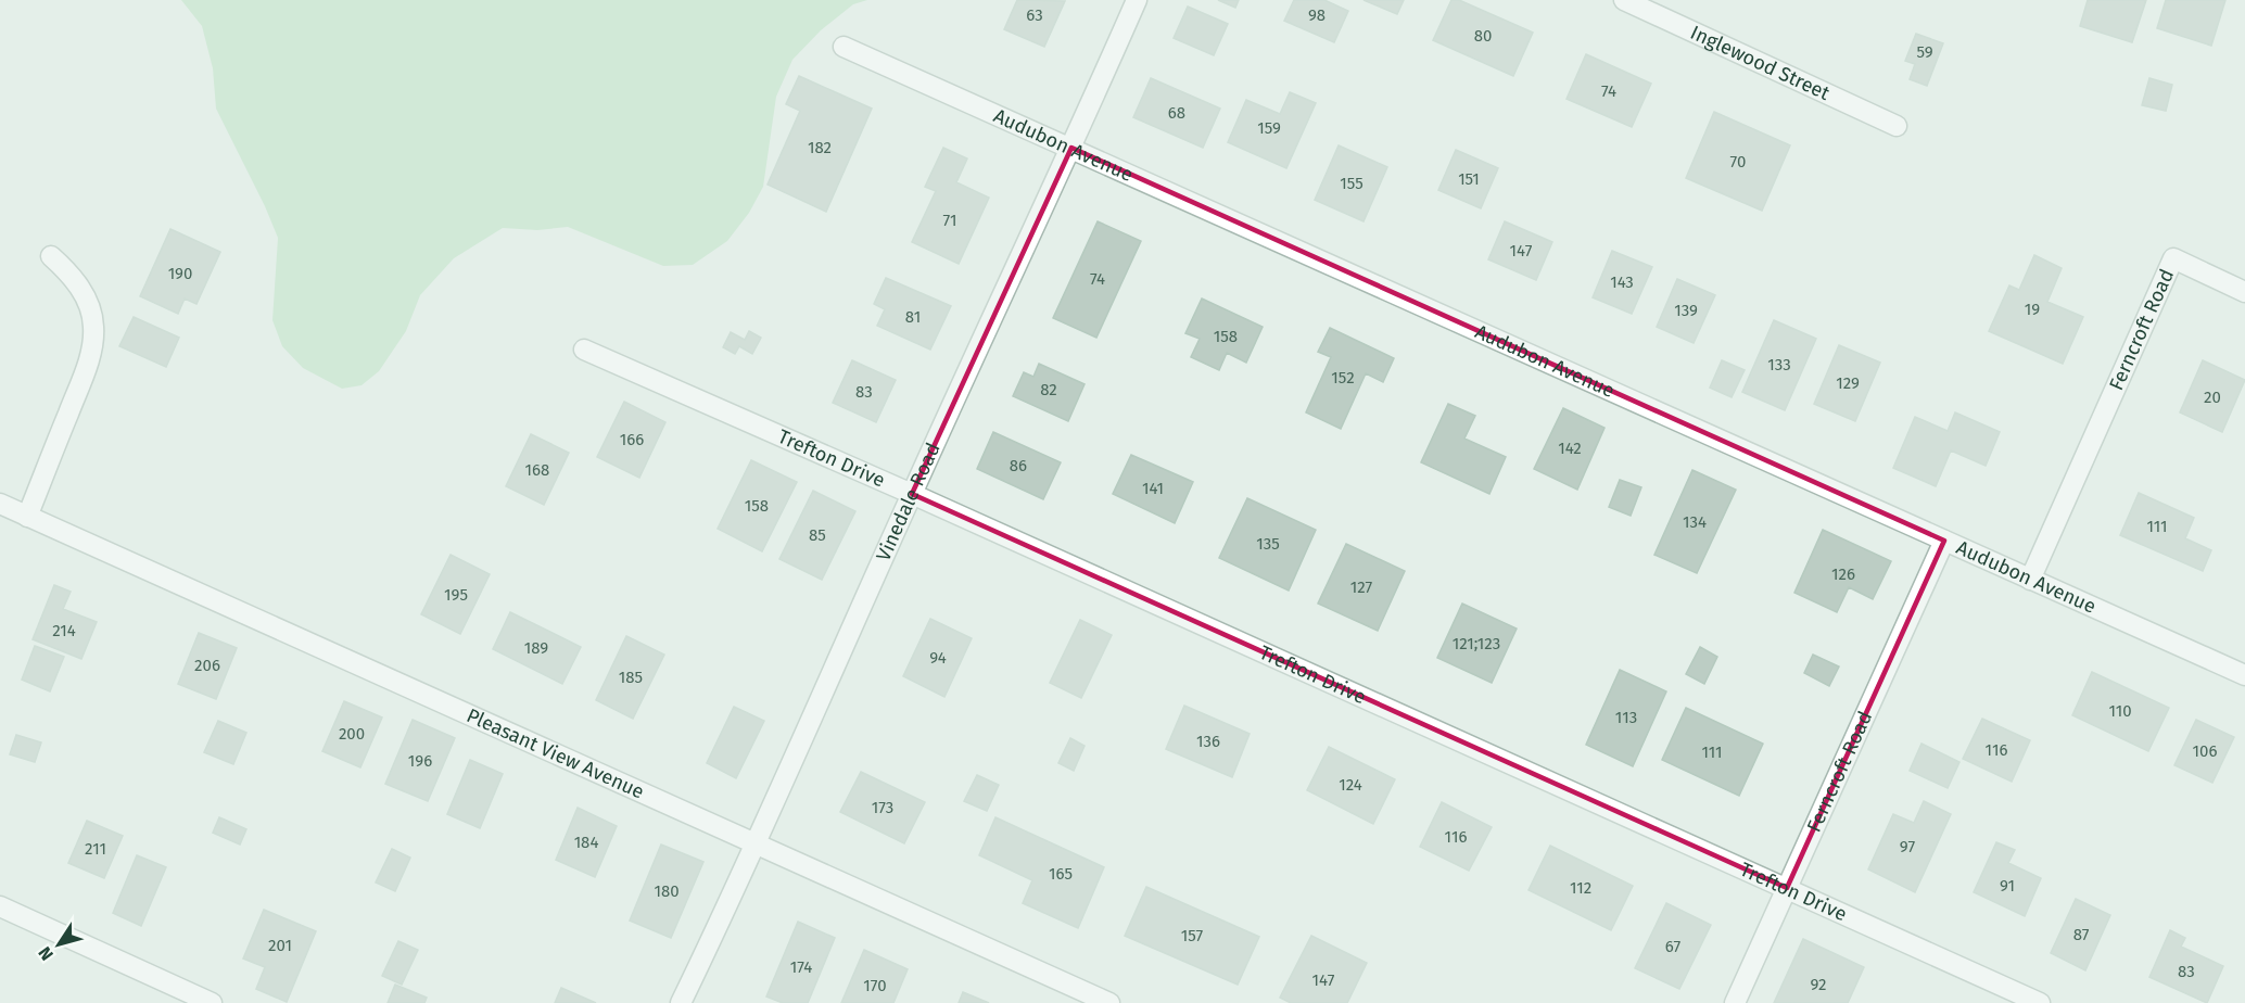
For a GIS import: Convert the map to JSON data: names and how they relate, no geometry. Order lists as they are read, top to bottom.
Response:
{
  "streets": {
    "street": [
      "Inglewood Street",
      "Audubon Avenue",
      "Ferncroft Road",
      "Trefton Drive",
      "Vinedale Road",
      "Pleasant View Avenue"
    ]
  },
  "crossings": [
    ["Audubon Avenue", "Ferncroft Road"],
    ["Audubon Avenue", "Vinedale Road"],
    ["Ferncroft Road", "Trefton Drive"],
    ["Trefton Drive", "Vinedale Road"],
    ["Vinedale Road", "Pleasant View Avenue"]
  ],
  "house_numbers": [
    "63",
    "98",
    "80",
    "59",
    "74",
    "68",
    "159",
    "182",
    "70",
    "151",
    "155",
    "71",
    "147",
    "190",
    "74",
    "143",
    "19",
    "139",
    "81",
    "158",
    "133",
    "152",
    "129",
    "82",
    "83",
    "20",
    "166",
    "142",
    "86",
    "168",
    "141",
    "158",
    "134",
    "111",
    "85",
    "135",
    "126",
    "127",
    "195",
    "214",
    "121;123",
    "189",
    "94",
    "206",
    "185",
    "110",
    "113",
    "200",
    "136",
    "116",
    "106",
    "111",
    "196",
    "124",
    "173",
    "116",
    "184",
    "97",
    "211",
    "165",
    "91",
    "112",
    "180",
    "87",
    "157",
    "201",
    "67",
    "174",
    "83",
    "147",
    "92",
    "170"
  ],
  "north": "bottom left"
}
